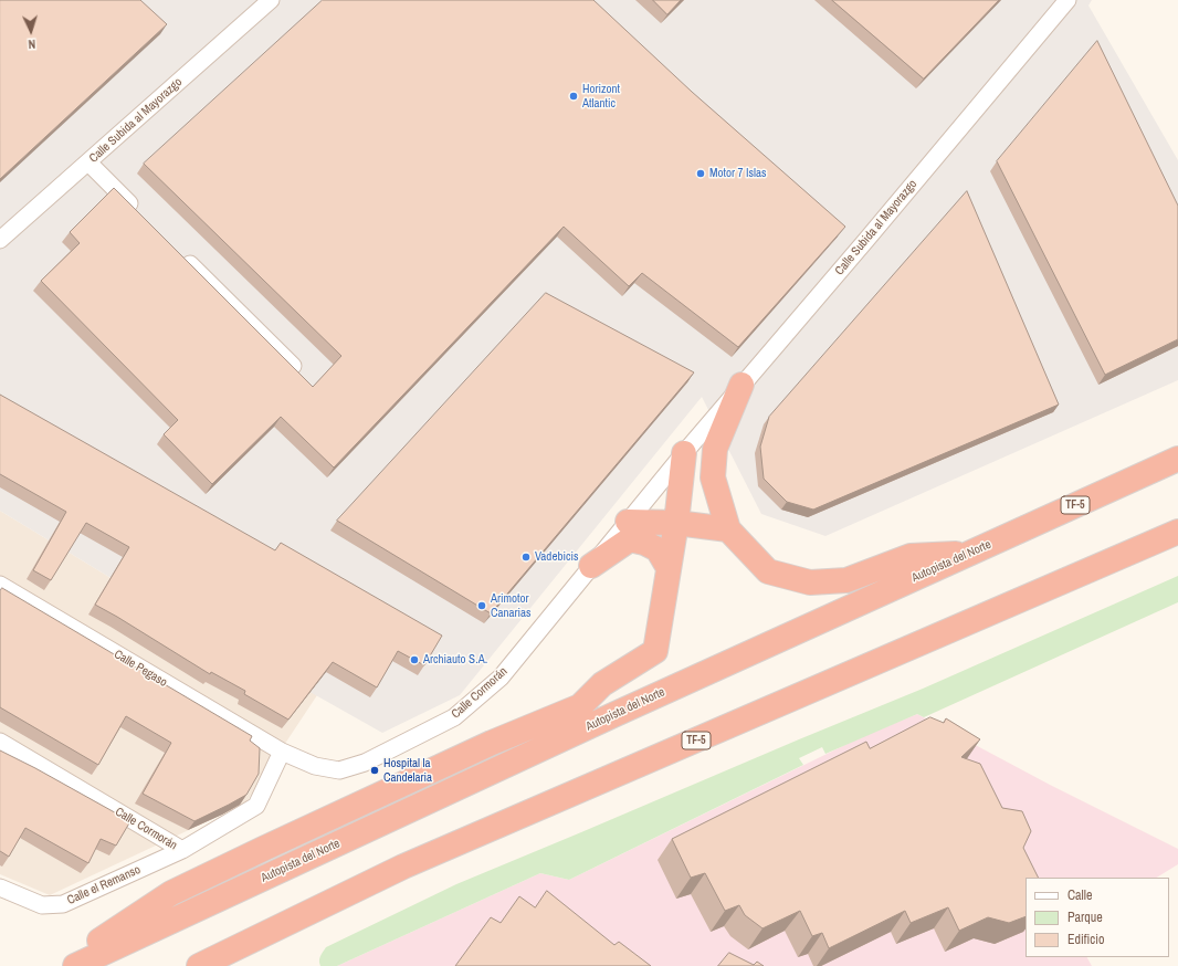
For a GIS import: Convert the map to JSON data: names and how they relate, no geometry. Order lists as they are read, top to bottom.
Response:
{
  "streets": {
    "highway": ["TF-5", "Autopista del Norte"],
    "street": [
      "Calle Subida al Mayorazgo",
      "Calle Pegaso",
      "Calle Cormorán",
      "Calle el Remanso"
    ]
  },
  "crossings": [
    ["Calle Subida al Mayorazgo", "Calle Cormorán"],
    ["Calle Pegaso", "Calle Cormorán"],
    ["Calle Cormorán", "Calle el Remanso"]
  ],
  "places": [
    "Horizont Atlantic",
    "Motor 7 Islas",
    "Vadebicis",
    "Arimotor Canarias",
    "Archiauto S.A.",
    "Hospital la Candelaria"
  ],
  "legend": ["Calle", "Parque", "Edificio"],
  "north": "bottom"
}
